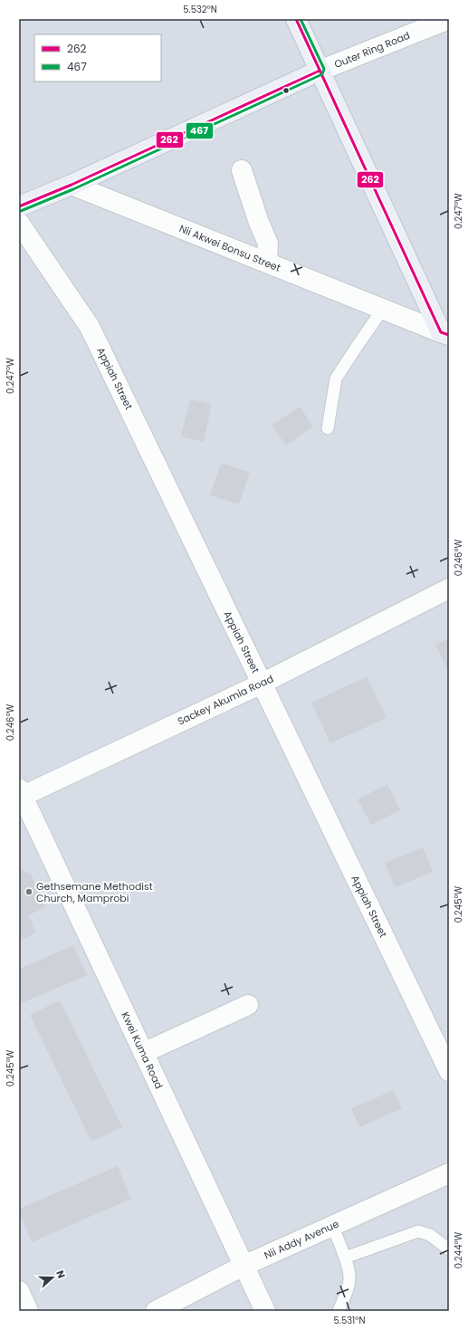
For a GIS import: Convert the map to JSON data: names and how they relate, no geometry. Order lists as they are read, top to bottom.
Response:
{
  "streets": {
    "street": [
      "Outer Ring Road",
      "Nii Akwei Bonsu Street",
      "Appiah Street",
      "Sackey Akumia Road",
      "Kwei Kuma Road",
      "Nii Addy Avenue"
    ]
  },
  "crossings": [
    ["Outer Ring Road", "Nii Akwei Bonsu Street"],
    ["Appiah Street", "Sackey Akumia Road"],
    ["Sackey Akumia Road", "Kwei Kuma Road"],
    ["Kwei Kuma Road", "Nii Addy Avenue"]
  ],
  "places": ["Gethsemane Methodist Church, Mamprobi"],
  "lines": ["transit line 262", "transit line 467"],
  "legend": ["262", "467"],
  "north": "right",
  "coordinates": [
    "5.532°N",
    "0.247°W",
    "0.246°W",
    "0.245°W",
    "0.244°W",
    "5.531°N"
  ]
}
